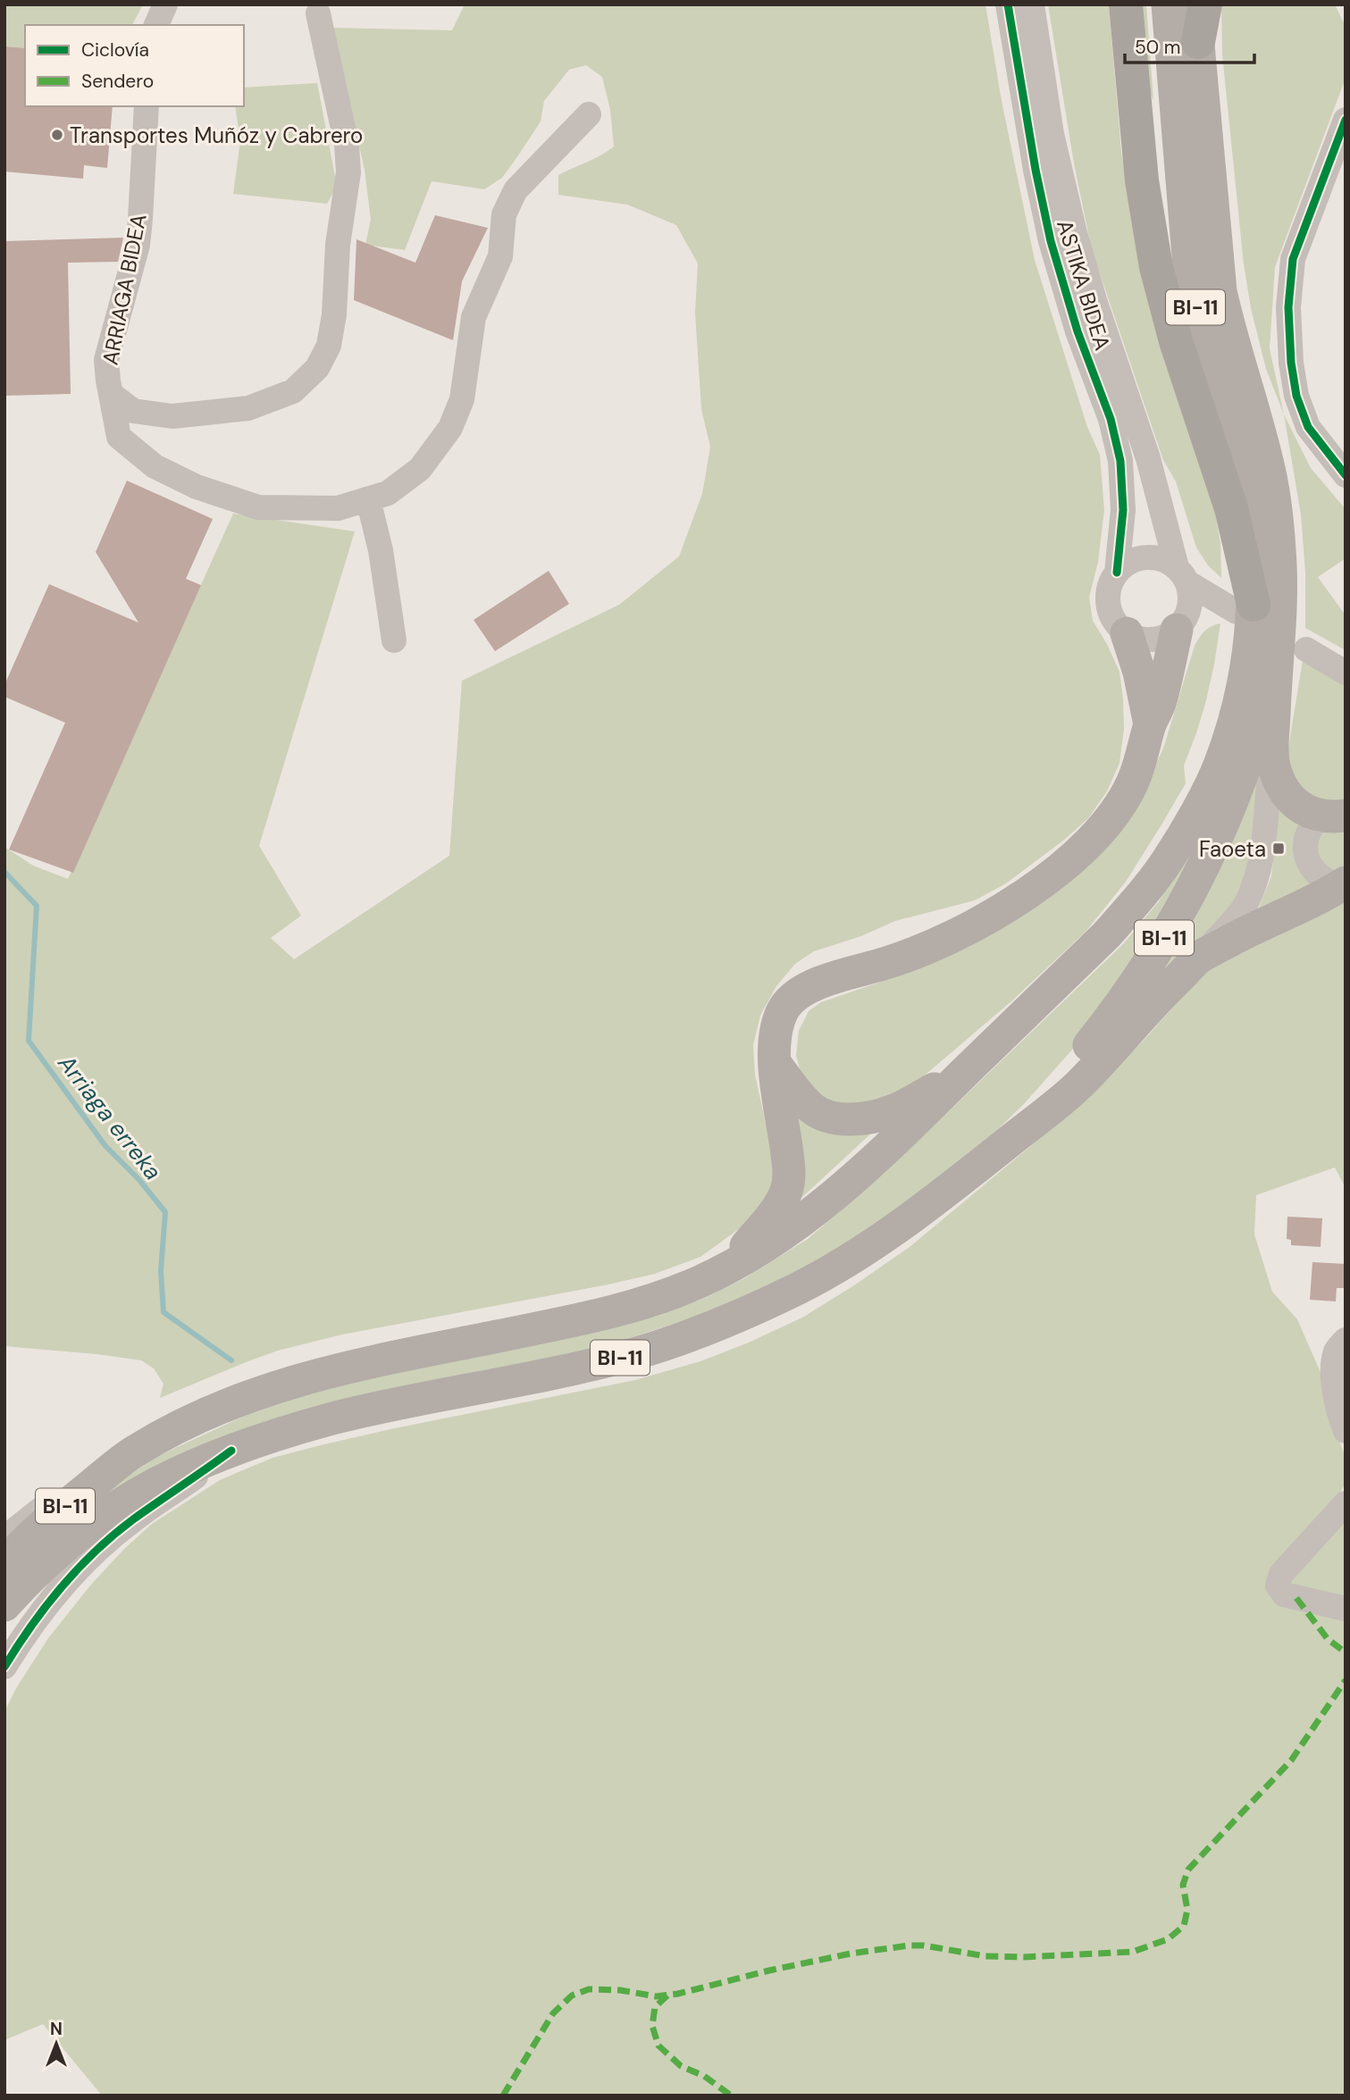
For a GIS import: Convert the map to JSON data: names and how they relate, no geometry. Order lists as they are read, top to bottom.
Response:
{
  "streets": {
    "main road": ["BI-11"],
    "street": ["ASTIKA BIDEA", "ARRIAGA BIDEA"]
  },
  "water": ["Arriaga erreka"],
  "places": {
    "other": ["Transportes Muñóz y Cabrero"],
    "transit": ["Faoeta"]
  },
  "legend": ["Ciclovía", "Sendero"],
  "scale_bar": "50 m",
  "north": "top"
}
